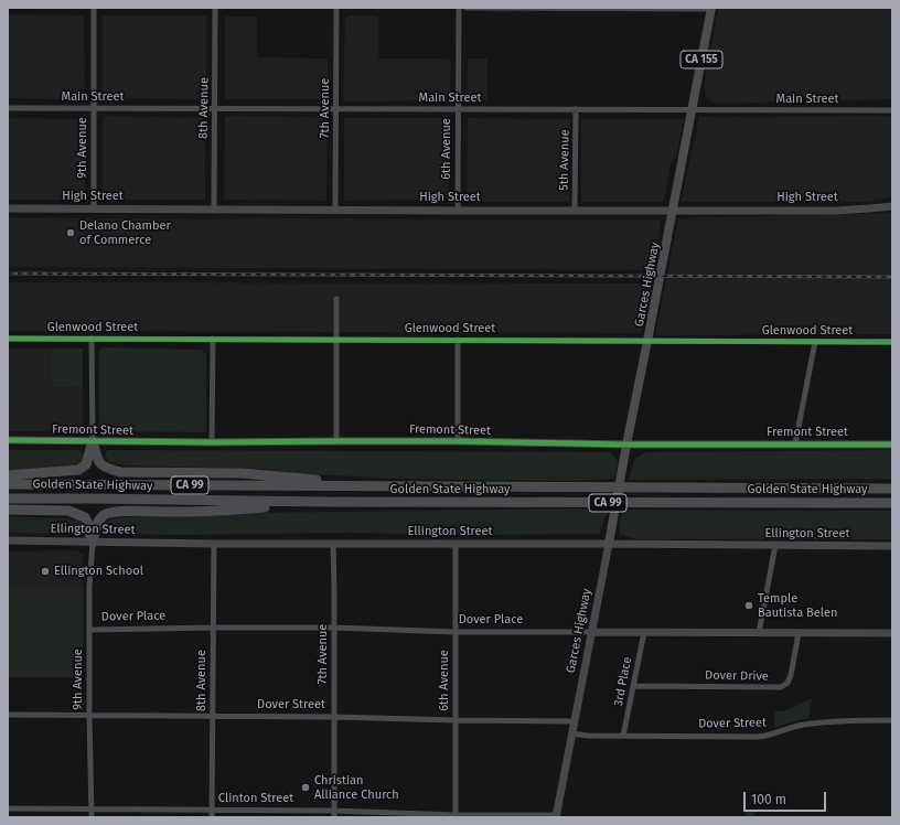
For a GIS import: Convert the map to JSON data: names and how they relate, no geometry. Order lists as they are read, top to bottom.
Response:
{
  "streets": {
    "highway": ["Golden State Highway", "CA 99"],
    "main road": ["CA 155", "Garces Highway"],
    "street": [
      "Main Street",
      "8th Avenue",
      "7th Avenue",
      "9th Avenue",
      "6th Avenue",
      "5th Avenue",
      "High Street",
      "Glenwood Street",
      "Fremont Street",
      "Ellington Street",
      "Dover Place",
      "Dover Drive",
      "3rd Place",
      "Dover Street",
      "Clinton Street"
    ]
  },
  "crossings": [
    ["Main Street", "8th Avenue"],
    ["Main Street", "7th Avenue"],
    ["Main Street", "9th Avenue"],
    ["Main Street", "6th Avenue"],
    ["Main Street", "5th Avenue"],
    ["Main Street", "Garces Highway"],
    ["8th Avenue", "High Street"],
    ["8th Avenue", "Ellington Street"],
    ["8th Avenue", "Dover Place"],
    ["8th Avenue", "Dover Street"],
    ["8th Avenue", "Clinton Street"],
    ["7th Avenue", "High Street"],
    ["7th Avenue", "Ellington Street"],
    ["7th Avenue", "Dover Place"],
    ["7th Avenue", "Dover Street"],
    ["7th Avenue", "Clinton Street"],
    ["9th Avenue", "High Street"],
    ["9th Avenue", "Ellington Street"],
    ["9th Avenue", "Dover Place"],
    ["9th Avenue", "Dover Street"],
    ["9th Avenue", "Clinton Street"],
    ["6th Avenue", "High Street"],
    ["6th Avenue", "Ellington Street"],
    ["6th Avenue", "Dover Place"],
    ["6th Avenue", "Dover Street"],
    ["6th Avenue", "Clinton Street"],
    ["5th Avenue", "High Street"],
    ["High Street", "Garces Highway"],
    ["Garces Highway", "Glenwood Street"],
    ["Garces Highway", "Fremont Street"],
    ["Garces Highway", "Ellington Street"],
    ["Garces Highway", "Dover Place"],
    ["Garces Highway", "Dover Street"],
    ["Garces Highway", "Clinton Street"],
    ["Dover Place", "Dover Drive"],
    ["Dover Place", "3rd Place"],
    ["Dover Drive", "3rd Place"],
    ["3rd Place", "Dover Street"]
  ],
  "places": [
    "Delano Chamber of Commerce",
    "Ellington School",
    "Temple Bautista Belen",
    "Christian Alliance Church"
  ],
  "scale_bar": "100 m"
}
